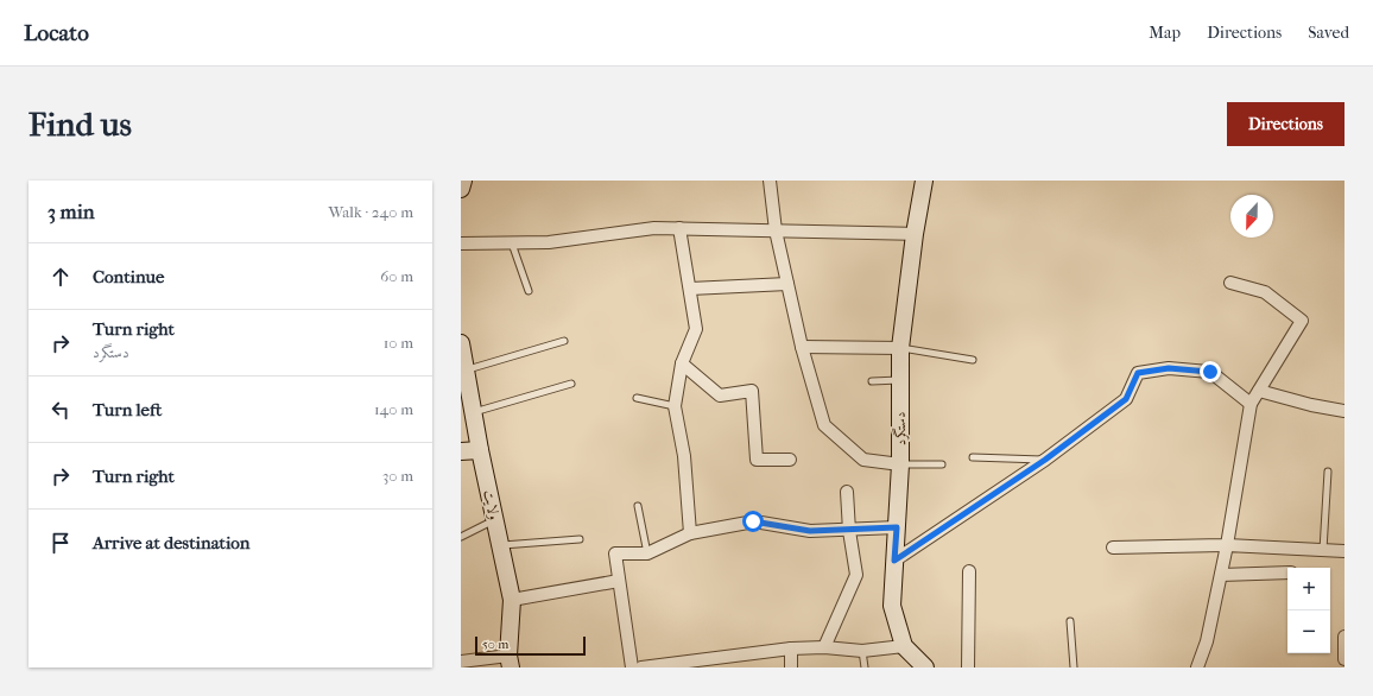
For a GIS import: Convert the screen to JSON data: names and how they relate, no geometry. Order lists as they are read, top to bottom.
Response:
{
  "streets": {
    "main road": ["دستگرد", "ولایت"]
  },
  "scale_bar": "50 m",
  "north": "bottom",
  "page": {
    "header": "Locato",
    "nav": ["Map", "Directions", "Saved"],
    "buttons": "Directions",
    "title": "Find us",
    "heading": ["3 min", "Walk · 240 m"],
    "list": [
      ["Continue", "60 m"],
      ["Turn right", "دستگرد", "10 m"],
      ["Turn left", "140 m"],
      ["Turn right", "30 m"],
      "Arrive at destination"
    ],
    "map_buttons": ["+", "−"],
    "scale": "50 m"
  }
}
